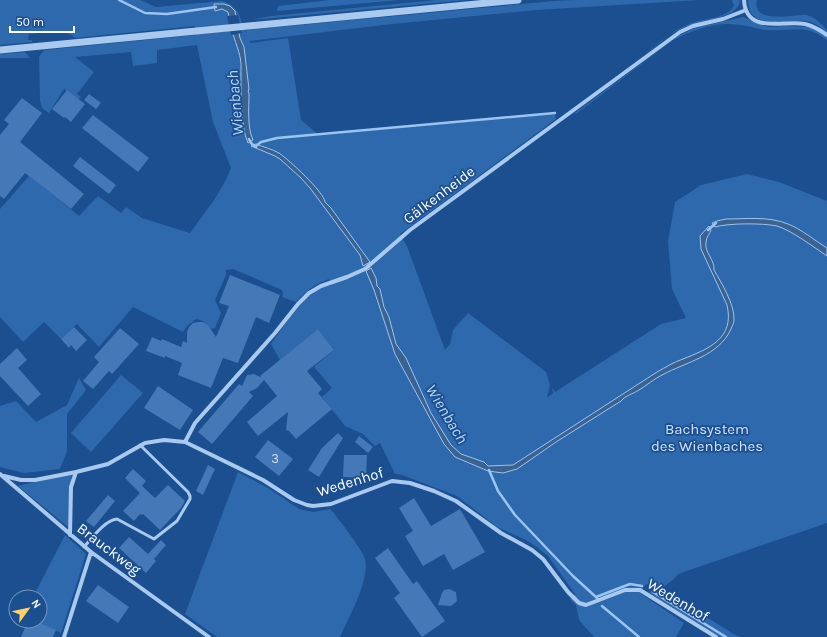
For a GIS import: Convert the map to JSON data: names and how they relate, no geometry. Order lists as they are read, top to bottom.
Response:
{
  "streets": {
    "street": ["Gälkenheide", "Wedenhof", "Brauckweg"]
  },
  "crossings": [
    ["Gälkenheide", "Wedenhof"],
    ["Wedenhof", "Brauckweg"]
  ],
  "water": ["Wienbach"],
  "parks": ["Bachsystem des Wienbaches"],
  "house_numbers": ["3"],
  "scale_bar": "50 m",
  "north": "top right"
}
